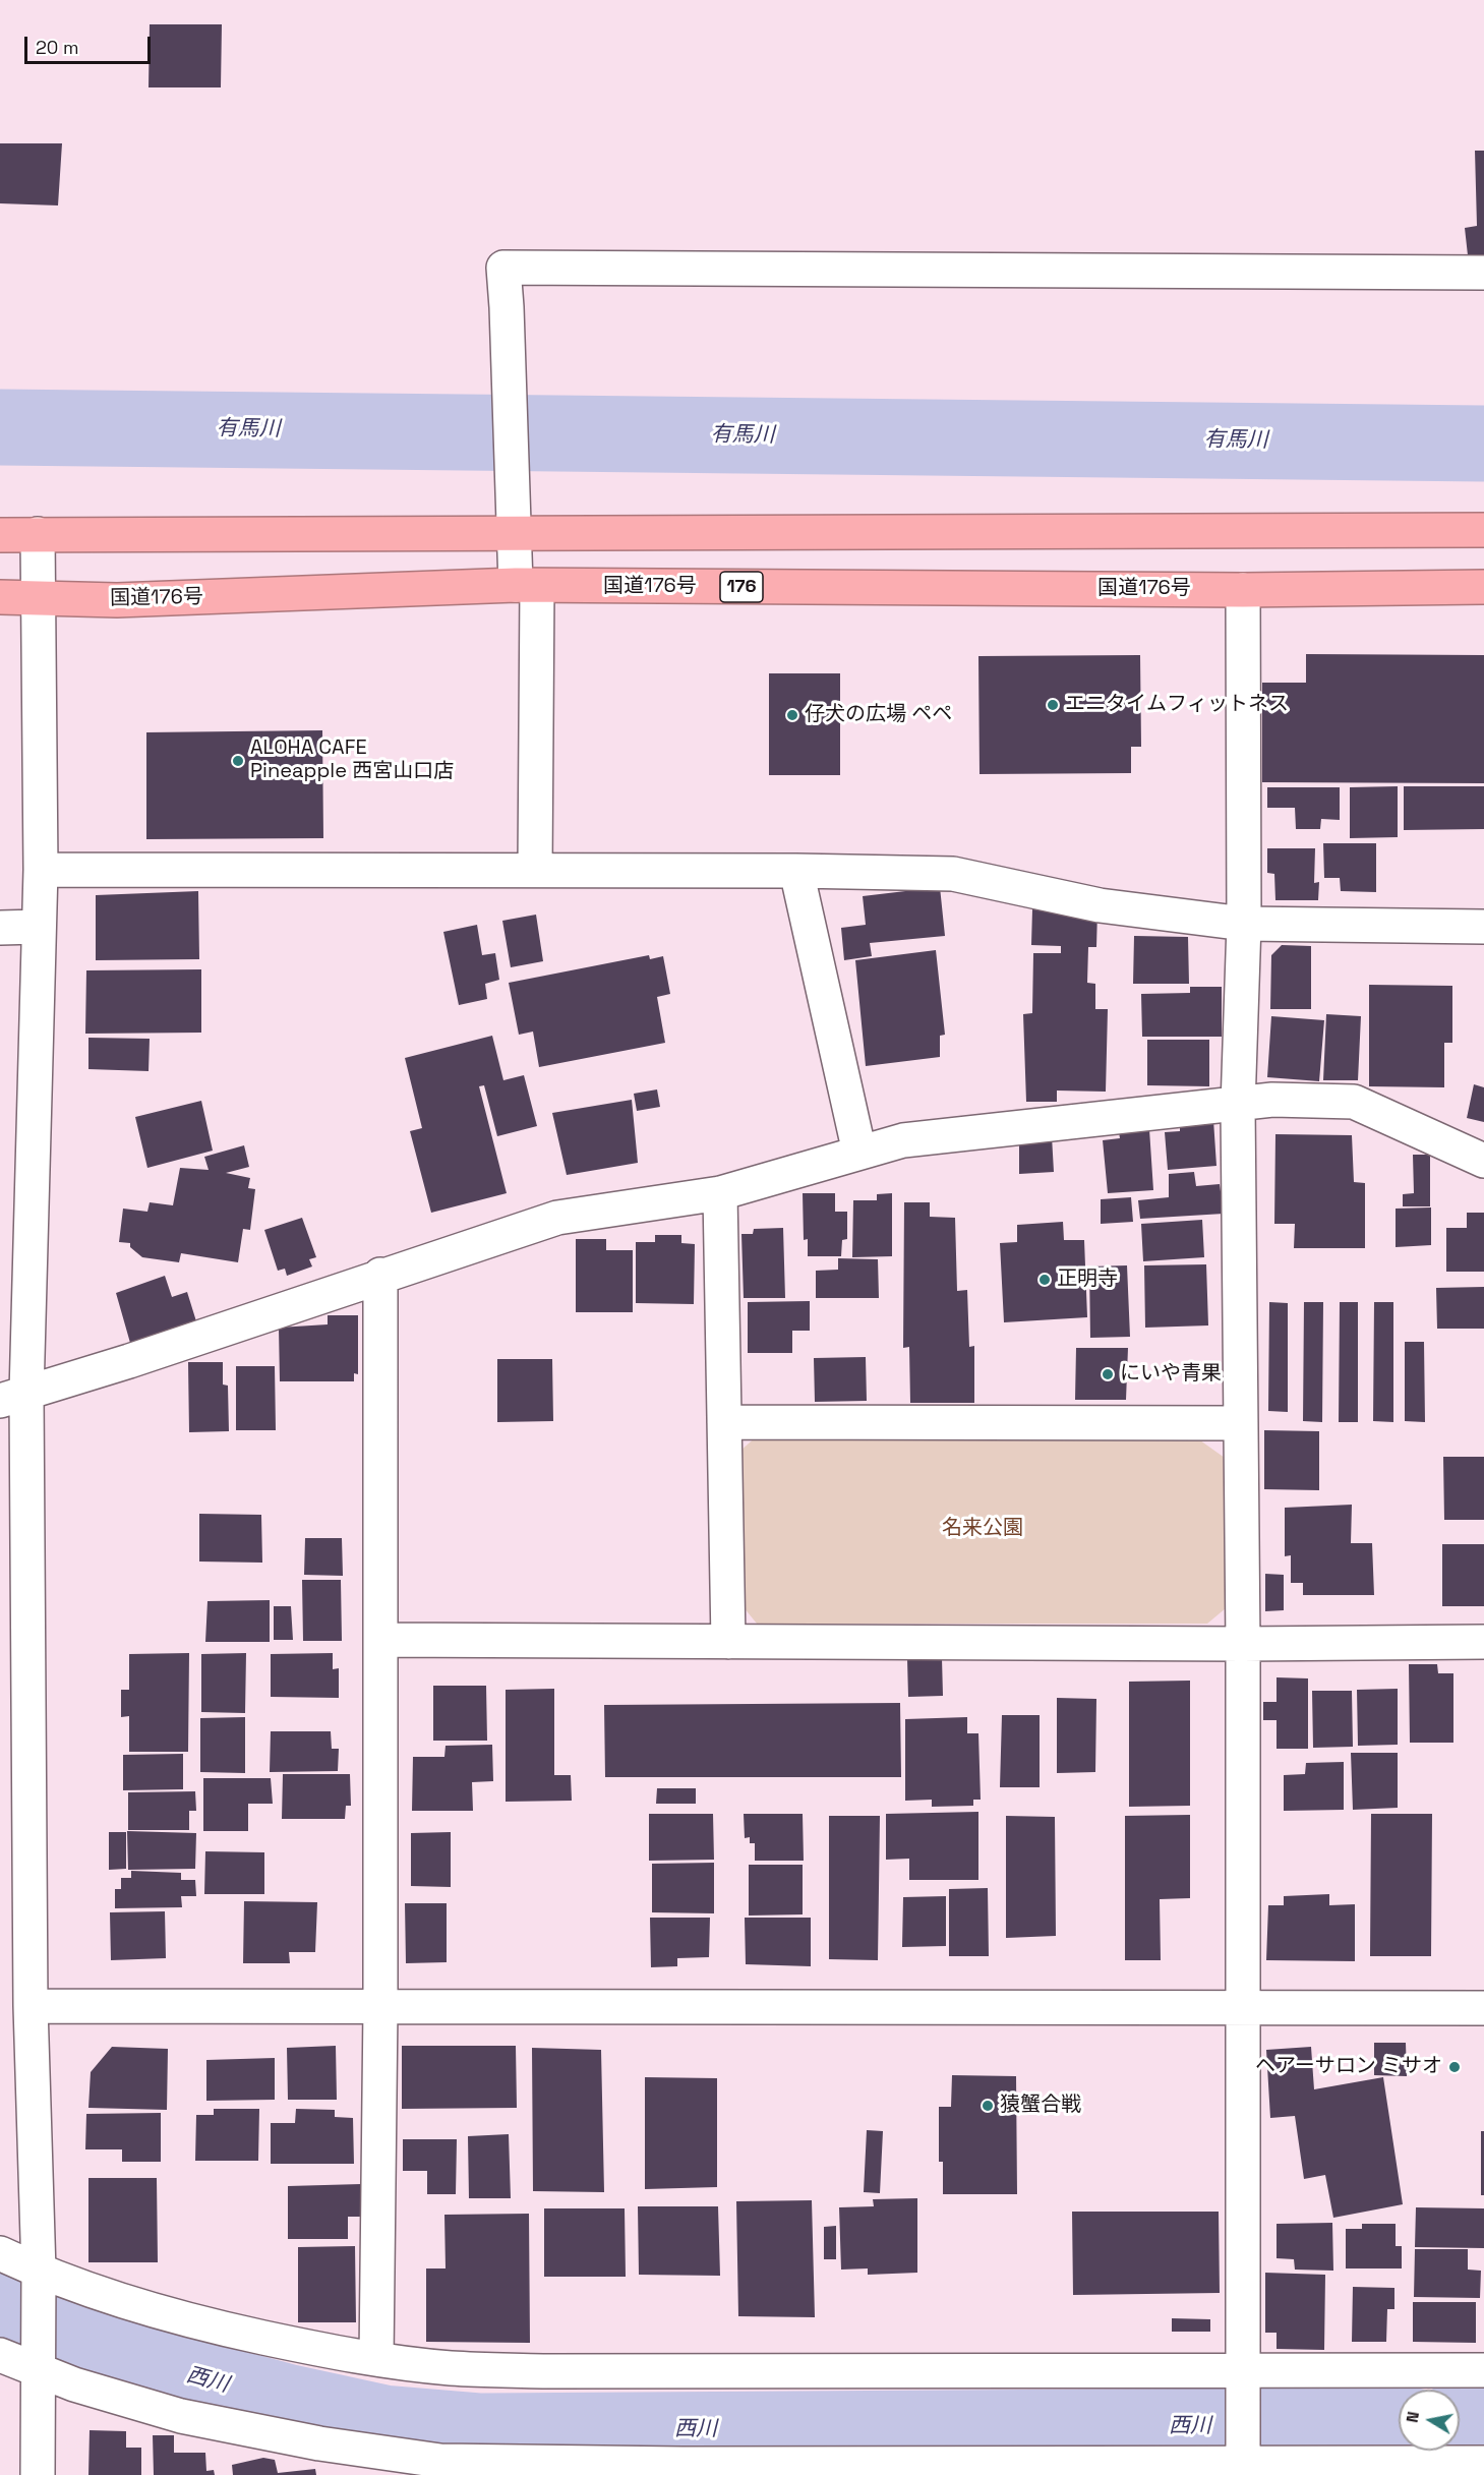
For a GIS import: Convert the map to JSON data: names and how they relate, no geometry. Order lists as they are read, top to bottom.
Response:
{
  "streets": {
    "highway": ["国道176号", "176"]
  },
  "water": ["有馬川", "西川"],
  "parks": ["名来公園"],
  "places": [
    "エニタイムフィットネス",
    "仔犬の広場 ペペ",
    "ALOHA CAFE Pineapple 西宮山口店",
    "正明寺",
    "にいや青果",
    "ヘアーサロン ミサオ",
    "猿蟹合戦"
  ],
  "scale_bar": "20 m",
  "north": "left"
}
